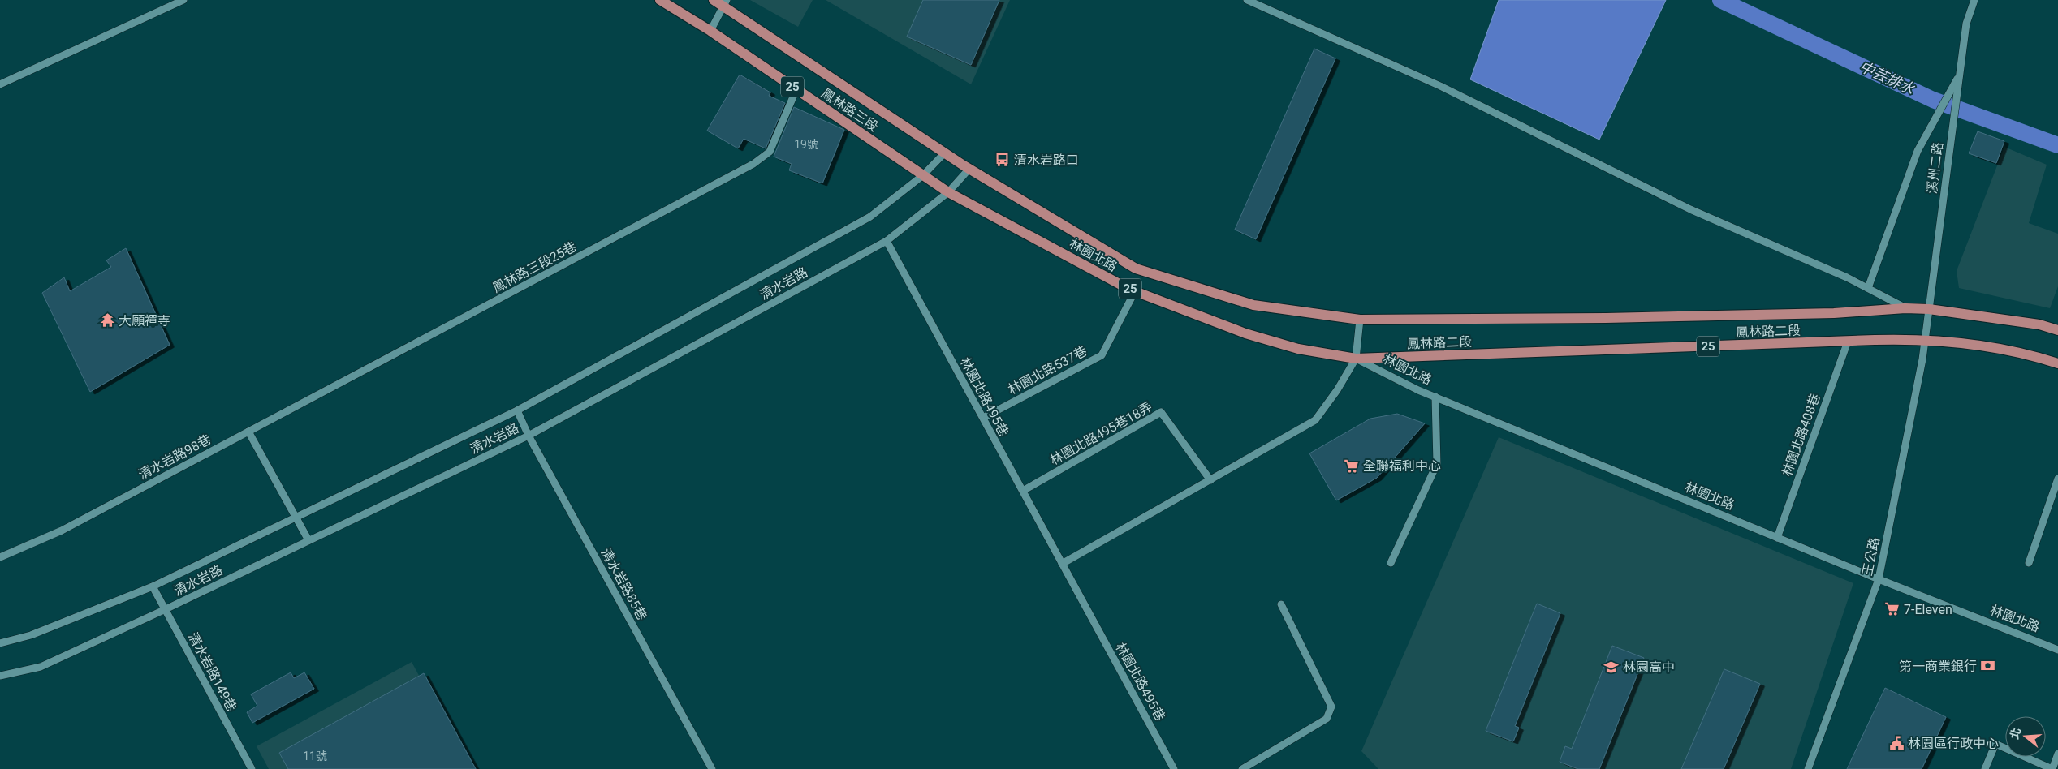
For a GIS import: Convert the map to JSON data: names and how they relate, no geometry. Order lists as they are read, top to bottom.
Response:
{
  "streets": {
    "main road": [
      "25",
      "鳳林路三段",
      "林園北路",
      "鳳林路二段"
    ],
    "street": [
      "溪州二路",
      "鳳林路三段25巷",
      "清水岩路",
      "林園北路537巷",
      "林園北路495巷",
      "林園北路495巷18弄",
      "林園北路408巷",
      "清水岩路98巷",
      "王公路",
      "清水岩路85巷",
      "清水岩路149巷"
    ]
  },
  "crossings": [
    ["鳳林路三段", "林園北路"],
    ["鳳林路三段", "鳳林路三段25巷"],
    ["鳳林路三段", "清水岩路"],
    ["溪州二路", "鳳林路二段"],
    ["溪州二路", "王公路"],
    ["林園北路", "清水岩路"],
    ["林園北路", "鳳林路二段"],
    ["林園北路", "林園北路537巷"],
    ["林園北路", "林園北路408巷"],
    ["林園北路", "王公路"],
    ["鳳林路三段25巷", "清水岩路98巷"],
    ["清水岩路", "林園北路495巷"],
    ["清水岩路", "清水岩路85巷"],
    ["清水岩路", "清水岩路149巷"],
    ["鳳林路二段", "林園北路408巷"],
    ["鳳林路二段", "王公路"],
    ["林園北路537巷", "林園北路495巷"],
    ["林園北路495巷", "林園北路495巷18弄"]
  ],
  "water": ["中芸排水"],
  "places": {
    "bus stop": ["清水岩路口"],
    "temple": ["大願禪寺"],
    "supermarket": ["全聯福利中心", "7-Eleven"],
    "bank": ["第一商業銀行"],
    "school or university": ["林園高中"],
    "public building": ["林園區行政中心"]
  },
  "house_numbers": ["19號", "11號"],
  "north": "left"
}
